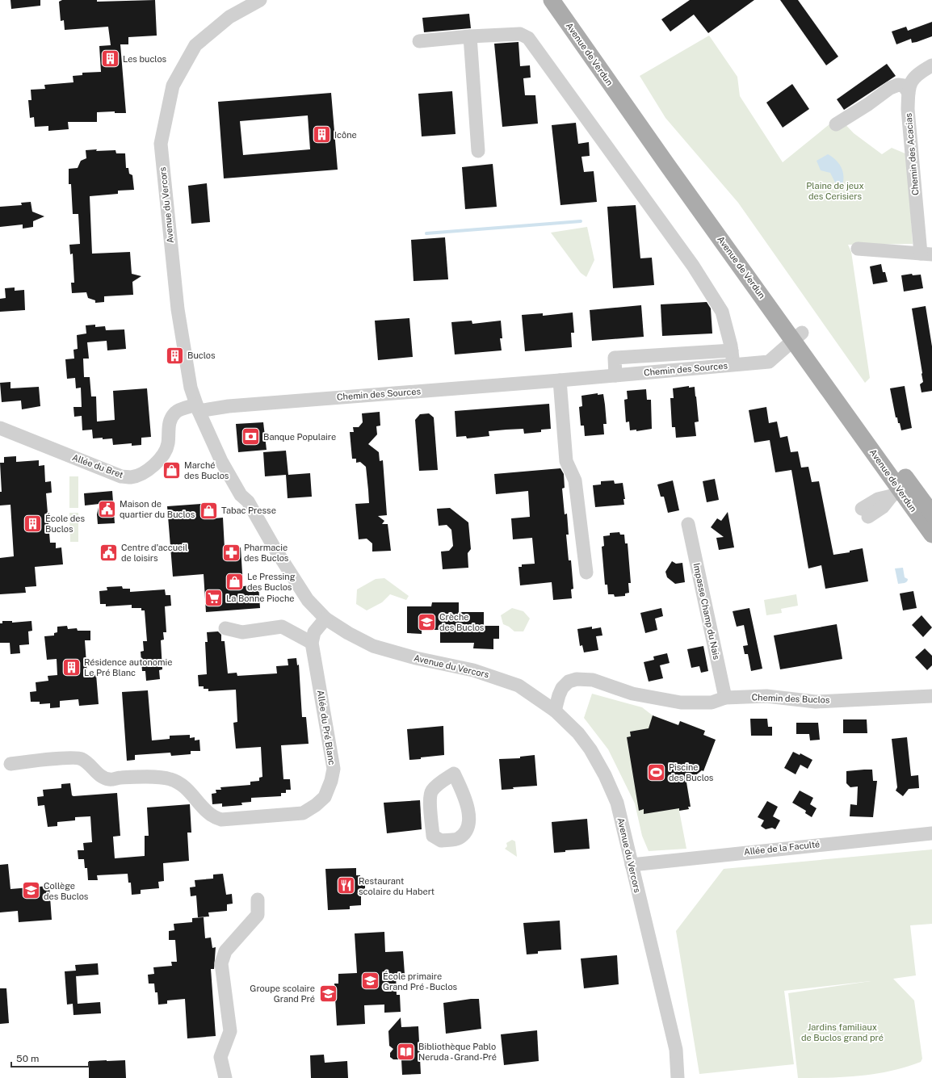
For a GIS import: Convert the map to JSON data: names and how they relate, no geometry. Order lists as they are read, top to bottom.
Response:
{
  "streets": {
    "main road": ["Avenue de Verdun"],
    "street": [
      "Chemin des Acacias",
      "Avenue du Vercors",
      "Chemin des Sources",
      "Allée du Bret",
      "Impasse Champ du Nais",
      "Chemin des Buclos",
      "Allée du Pré Blanc",
      "Allée de la Faculté"
    ]
  },
  "crossings": [
    ["Avenue de Verdun", "Chemin des Sources"],
    ["Avenue du Vercors", "Chemin des Sources"],
    ["Avenue du Vercors", "Allée du Bret"],
    ["Avenue du Vercors", "Chemin des Buclos"],
    ["Avenue du Vercors", "Allée de la Faculté"],
    ["Chemin des Sources", "Allée du Bret"],
    ["Impasse Champ du Nais", "Chemin des Buclos"]
  ],
  "parks": ["Plaine de jeux des Cerisiers", "Jardins familiaux de Buclos grand pré"],
  "places": {
    "building": [
      "Les buclos",
      "Icône",
      "Buclos",
      "École des Buclos",
      "Résidence autonomie Le Pré Blanc"
    ],
    "bank": ["Banque Populaire"],
    "shop": ["Marché des Buclos", "Tabac Presse", "Le Pressing des Buclos"],
    "public building": ["Maison de quartier du Buclos", "Centre d'accueil de loisirs"],
    "pharmacy": ["Pharmacie des Buclos"],
    "supermarket": ["La Bonne Pioche"],
    "school or university": [
      "Crèche des Buclos",
      "Collège des Buclos",
      "École primaire Grand Pré - Buclos",
      "Groupe scolaire Grand Pré"
    ],
    "sports": ["Piscine des Buclos"],
    "restaurant": ["Restaurant scolaire du Habert"],
    "library": ["Bibliothèque Pablo Neruda - Grand-Pré"]
  },
  "scale_bar": "50 m"
}
